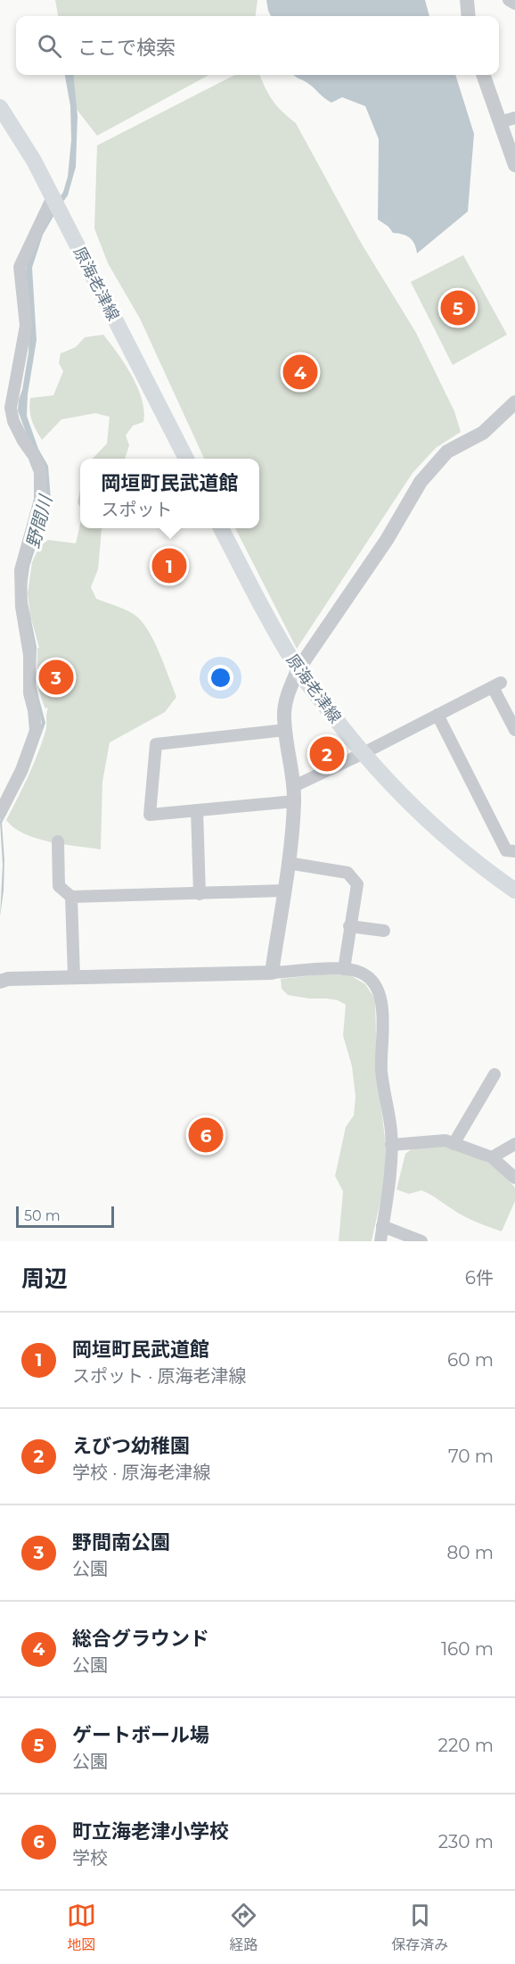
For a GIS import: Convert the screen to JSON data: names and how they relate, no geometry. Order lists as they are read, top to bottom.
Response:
{
  "streets": {
    "main road": ["原海老津線"]
  },
  "water": ["野間川"],
  "scale_bar": "50 m",
  "page": {
    "search": "ここで検索",
    "pins": [
      "5",
      "4",
      "1",
      "3",
      "2",
      "6"
    ],
    "popup": ["岡垣町民武道館", "スポット"],
    "scale": "50 m",
    "heading": ["周辺", "6件"],
    "list": [
      {
        "mark": "1",
        "name": "岡垣町民武道館",
        "note": "スポット · 原海老津線",
        "value": "60 m"
      },
      {
        "mark": "2",
        "name": "えびつ幼稚園",
        "note": "学校 · 原海老津線",
        "value": "70 m"
      },
      {
        "mark": "3",
        "name": "野間南公園",
        "note": "公園",
        "value": "80 m"
      },
      {
        "mark": "4",
        "name": "総合グラウンド",
        "note": "公園",
        "value": "160 m"
      },
      {
        "mark": "5",
        "name": "ゲートボール場",
        "note": "公園",
        "value": "220 m"
      },
      {
        "mark": "6",
        "name": "町立海老津小学校",
        "note": "学校",
        "value": "230 m"
      }
    ],
    "nav": ["地図", "経路", "保存済み"]
  }
}
